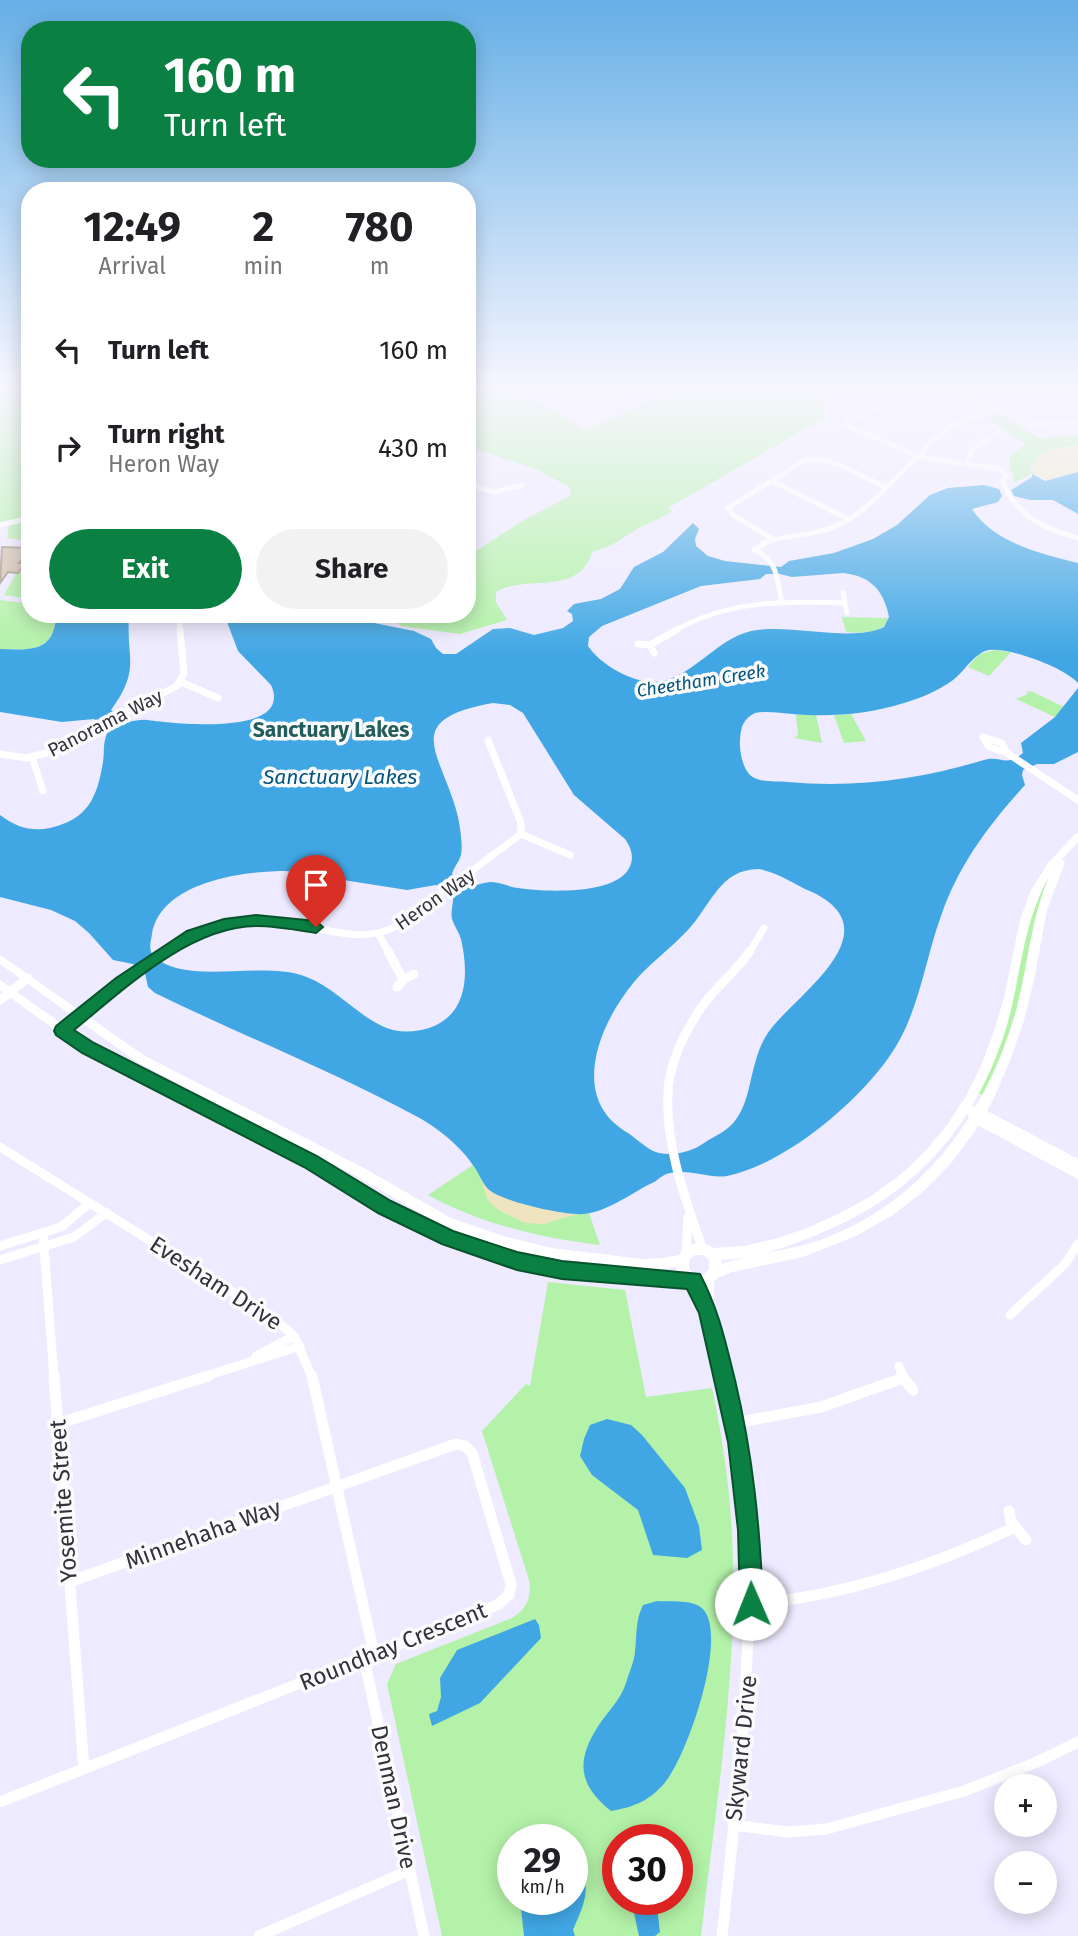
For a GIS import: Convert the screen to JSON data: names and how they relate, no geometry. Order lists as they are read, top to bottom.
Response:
{
  "streets": {
    "street": [
      "Panorama Way",
      "Heron Way",
      "Evesham Drive",
      "Yosemite Street",
      "Minnehaha Way",
      "Roundhay Crescent",
      "Skyward Drive",
      "Denman Drive"
    ]
  },
  "crossings": [
    ["Evesham Drive", "Minnehaha Way"],
    ["Evesham Drive", "Roundhay Crescent"],
    ["Evesham Drive", "Denman Drive"],
    ["Yosemite Street", "Minnehaha Way"],
    ["Yosemite Street", "Roundhay Crescent"],
    ["Minnehaha Way", "Roundhay Crescent"],
    ["Roundhay Crescent", "Denman Drive"]
  ],
  "districts": ["Sanctuary Lakes"],
  "water": ["Cheetham Creek", "Sanctuary Lakes"],
  "page": {
    "turn": ["160 m", "Turn left"],
    "eta": [
      "12:49",
      "Arrival",
      "2",
      "min",
      "780",
      "m"
    ],
    "list": [
      {
        "name": "Turn left",
        "value": "160 m"
      },
      {
        "name": "Turn right",
        "note": "Heron Way",
        "value": "430 m"
      }
    ],
    "buttons": ["Exit", "Share"],
    "map_buttons": ["+", "−"],
    "speed": "29 km/h",
    "limit": "30"
  }
}
